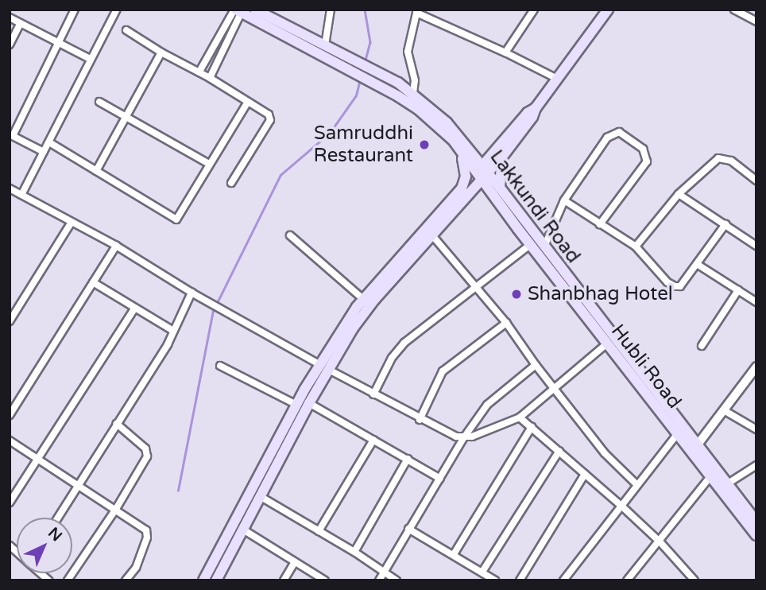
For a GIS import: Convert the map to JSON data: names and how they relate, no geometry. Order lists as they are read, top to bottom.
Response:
{
  "streets": {
    "main road": ["Lakkundi Road", "Hubli Road"]
  },
  "crossings": [
    ["Lakkundi Road", "Hubli Road"]
  ],
  "places": ["Samruddhi Restaurant", "Shanbhag Hotel"],
  "north": "top right"
}
